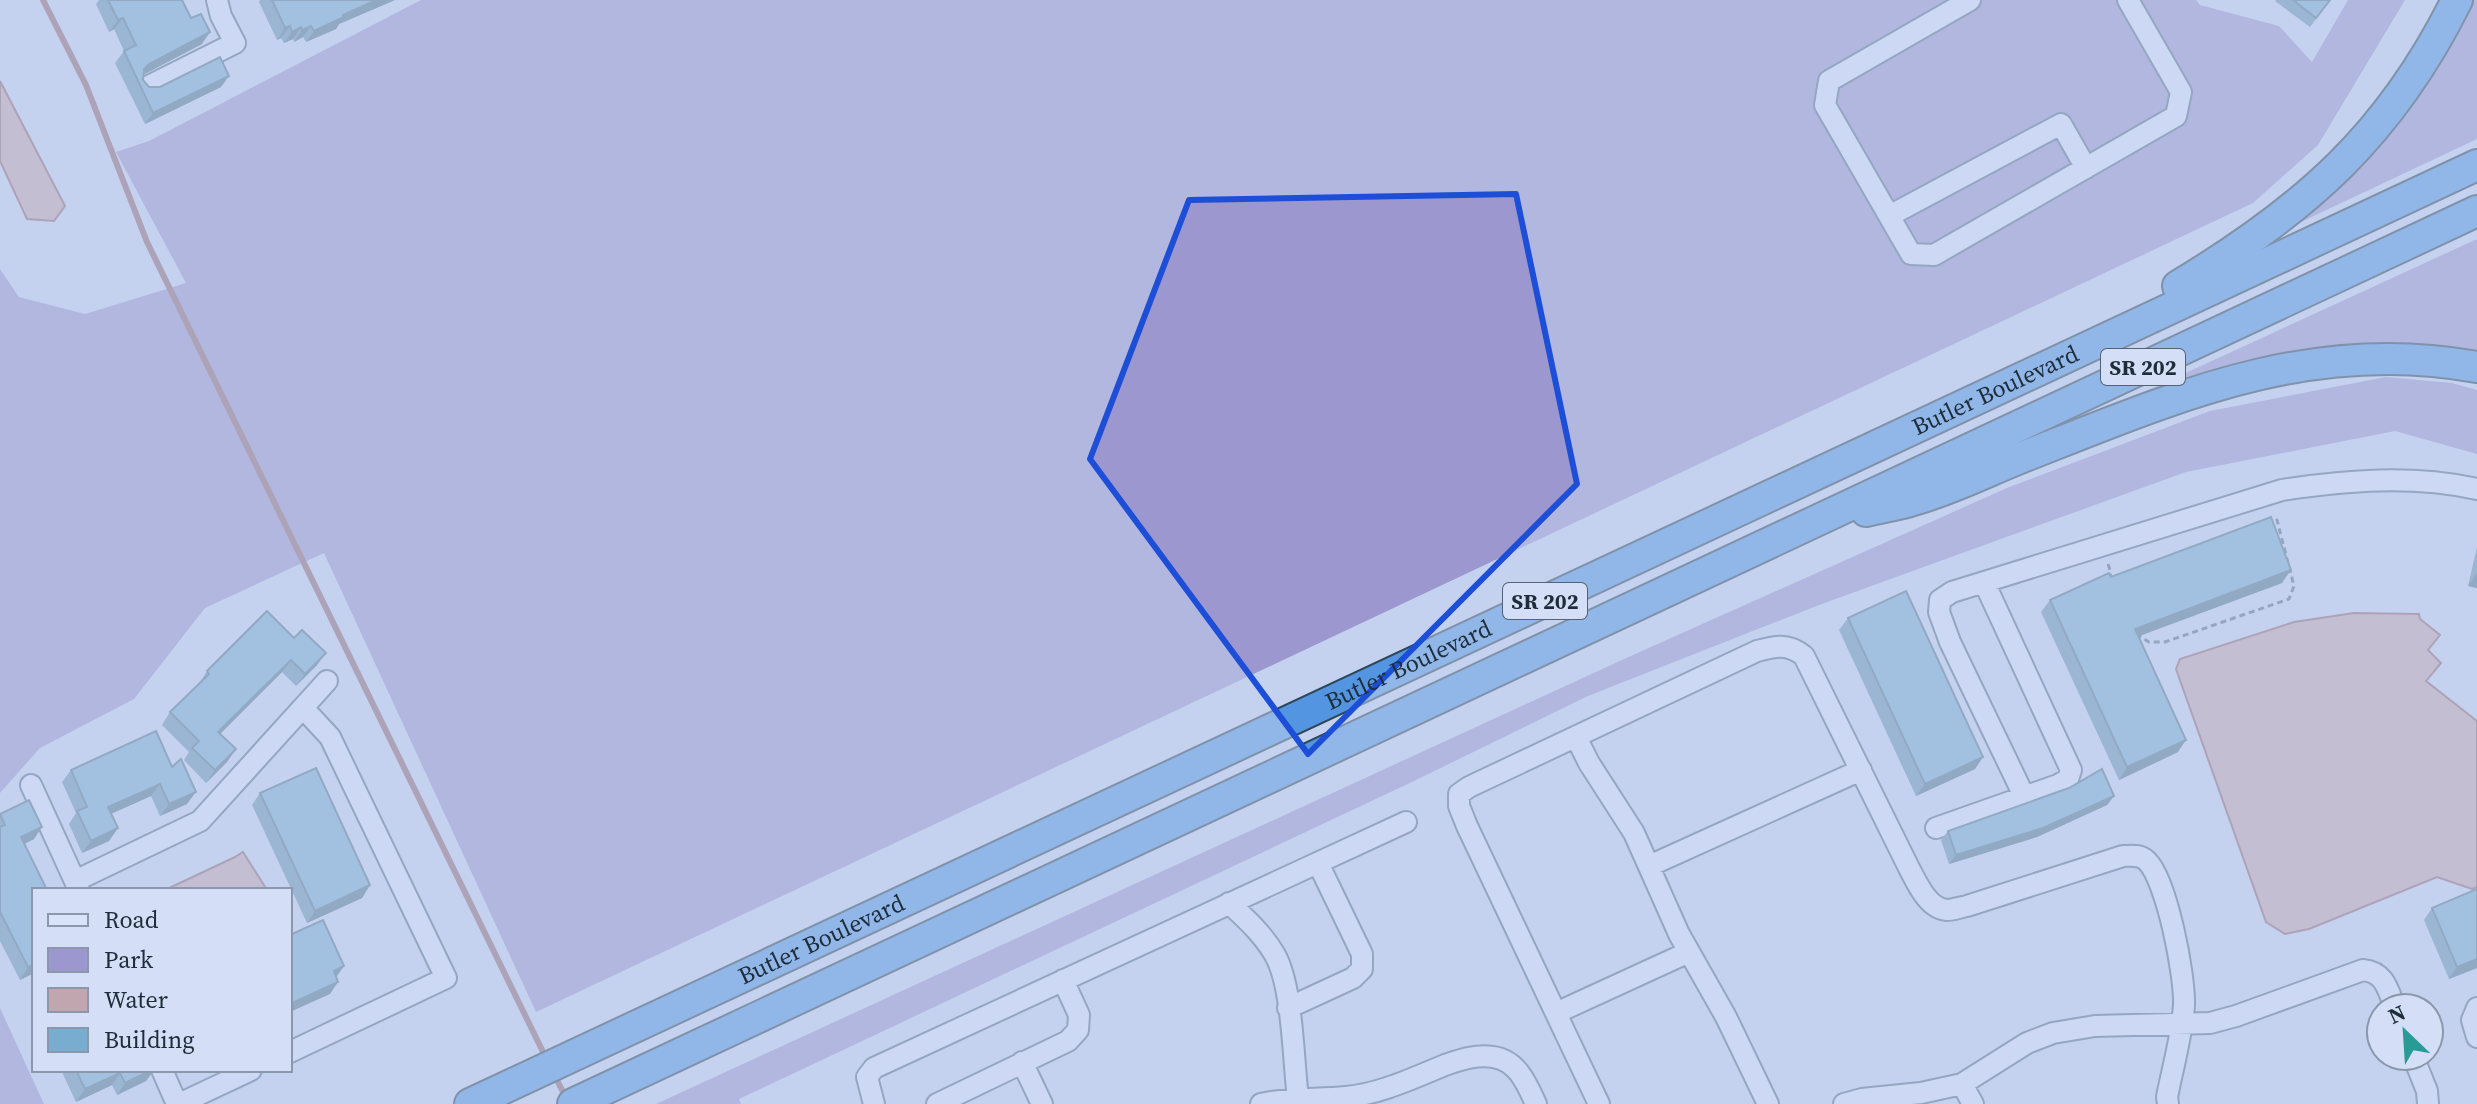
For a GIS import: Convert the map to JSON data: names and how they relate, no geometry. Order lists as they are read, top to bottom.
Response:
{
  "streets": {
    "highway": ["SR 202", "Butler Boulevard"]
  },
  "legend": [
    "Road",
    "Park",
    "Water",
    "Building"
  ],
  "north": "top left"
}
